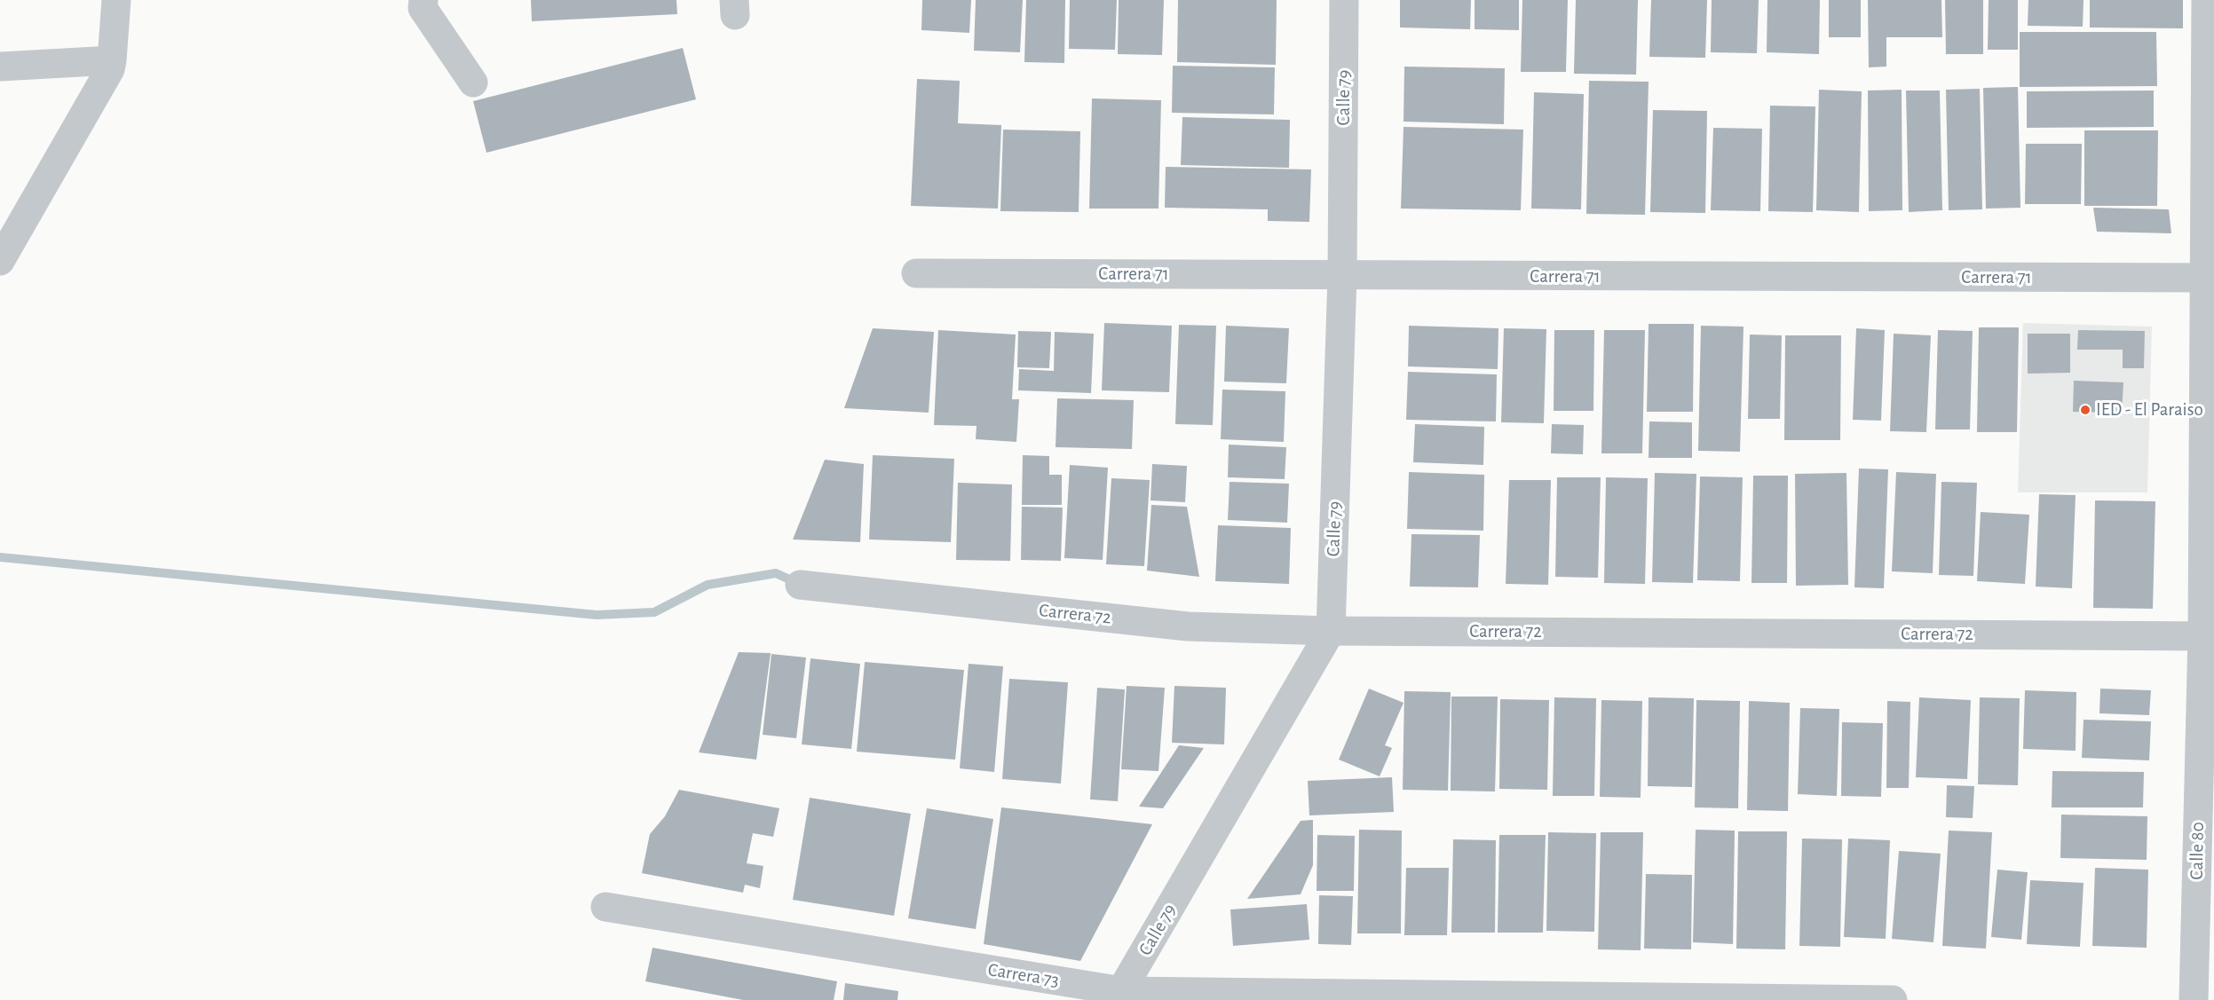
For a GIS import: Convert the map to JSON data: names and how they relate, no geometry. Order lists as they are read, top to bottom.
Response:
{
  "streets": {
    "street": [
      "Calle 79",
      "Carrera 71",
      "Carrera 72",
      "Calle 80",
      "Carrera 73"
    ]
  },
  "crossings": [
    ["Calle 79", "Carrera 71"],
    ["Calle 79", "Carrera 72"],
    ["Calle 79", "Carrera 73"],
    ["Carrera 71", "Calle 80"],
    ["Carrera 72", "Calle 80"]
  ],
  "places": ["IED - El Paraiso"]
}
